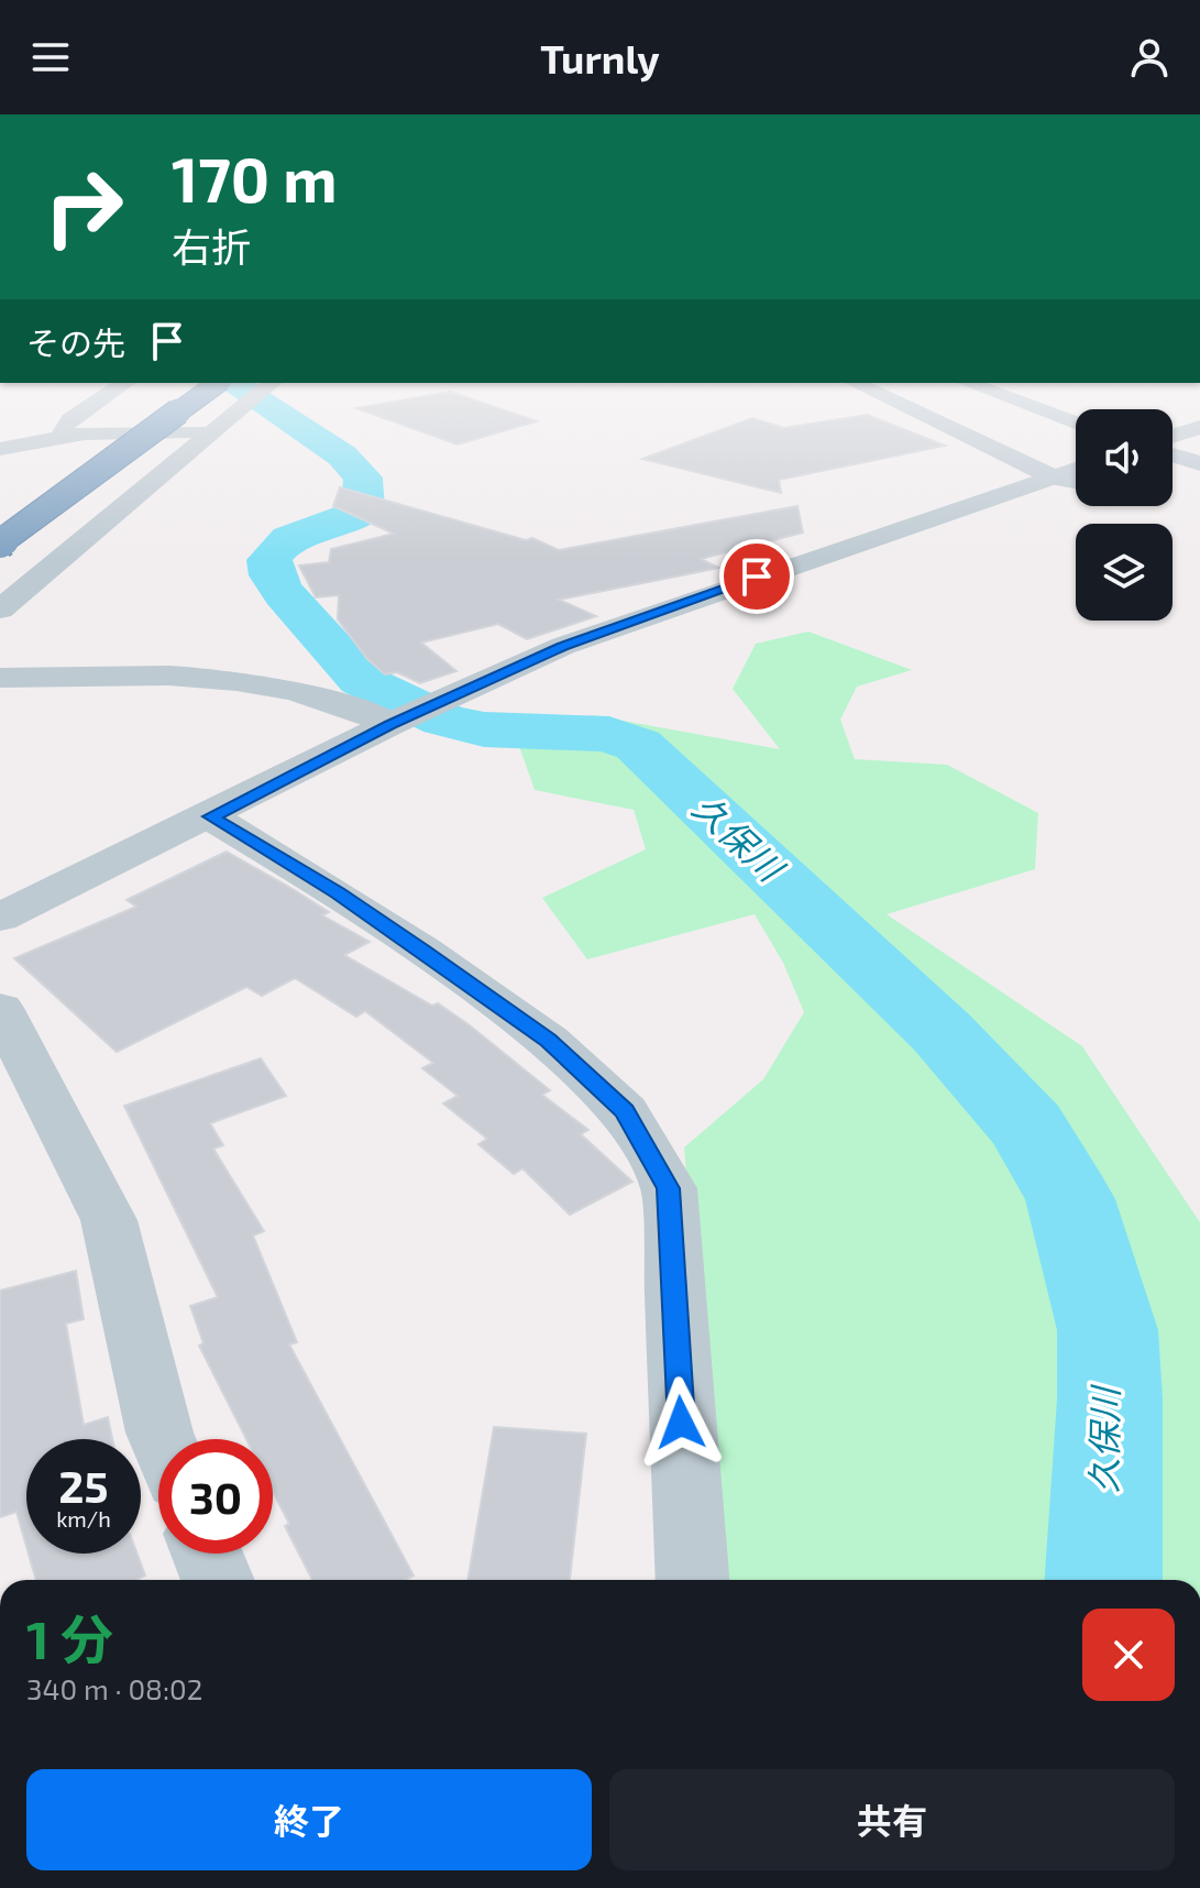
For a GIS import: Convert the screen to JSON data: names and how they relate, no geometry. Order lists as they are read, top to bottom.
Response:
{
  "water": ["久保川"],
  "page": {
    "header": "Turnly",
    "turn": ["170 m", "右折"],
    "then": "その先",
    "speed": "25 km/h",
    "limit": "30",
    "heading": ["1 分", "340 m · 08:02"],
    "buttons": ["終了", "共有"]
  }
}
